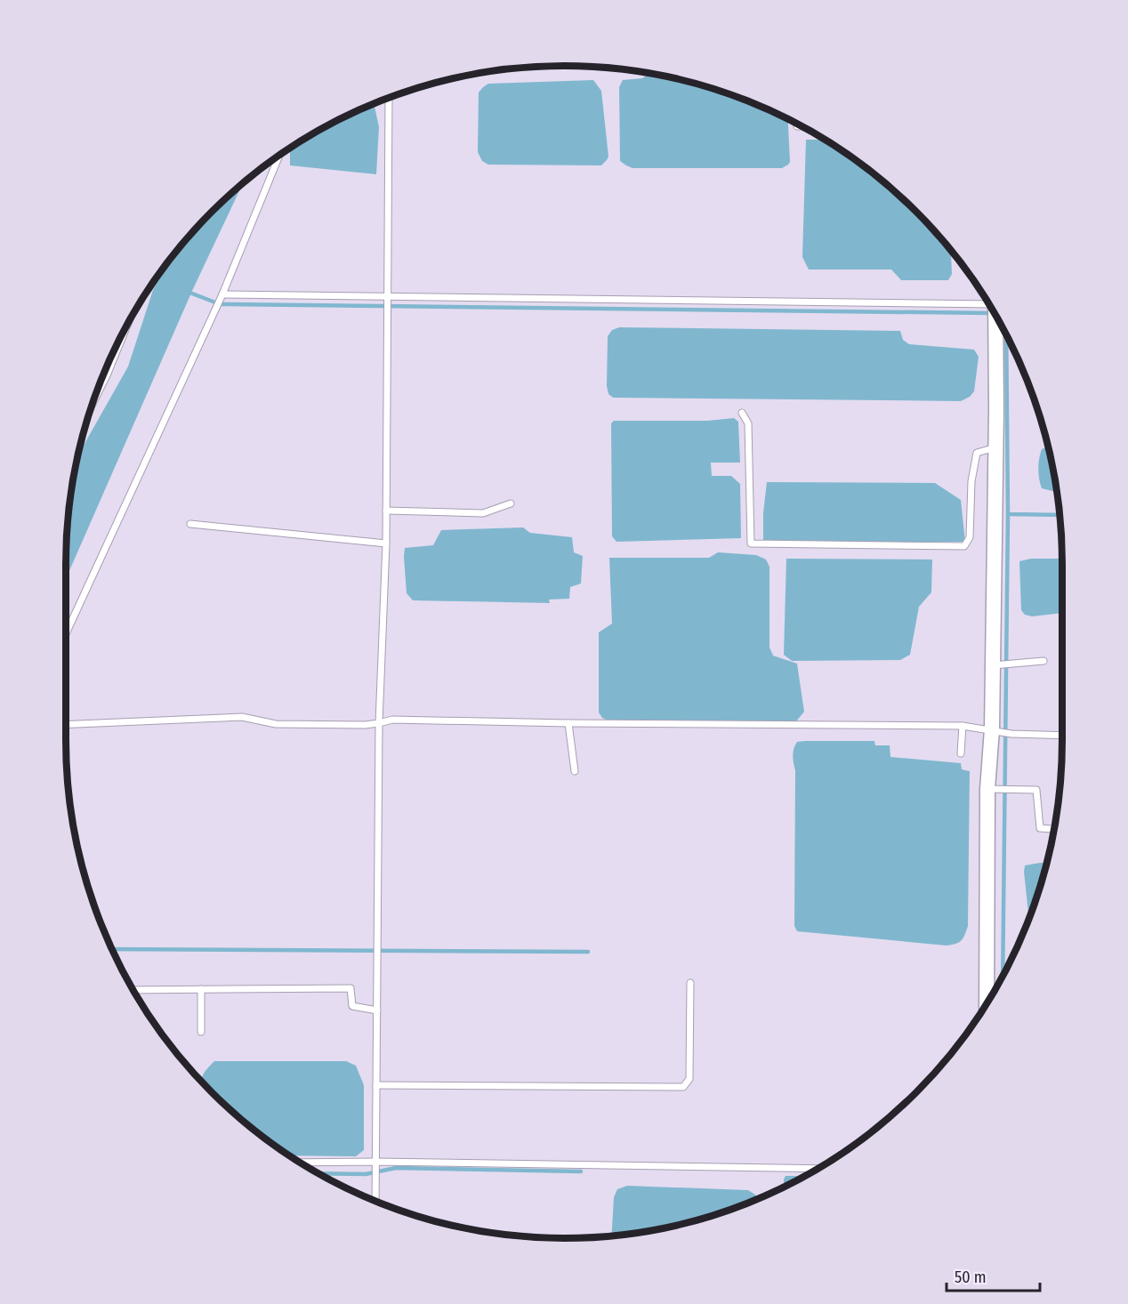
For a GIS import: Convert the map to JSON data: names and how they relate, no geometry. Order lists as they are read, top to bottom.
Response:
{
  "scale_bar": "50 m"
}
